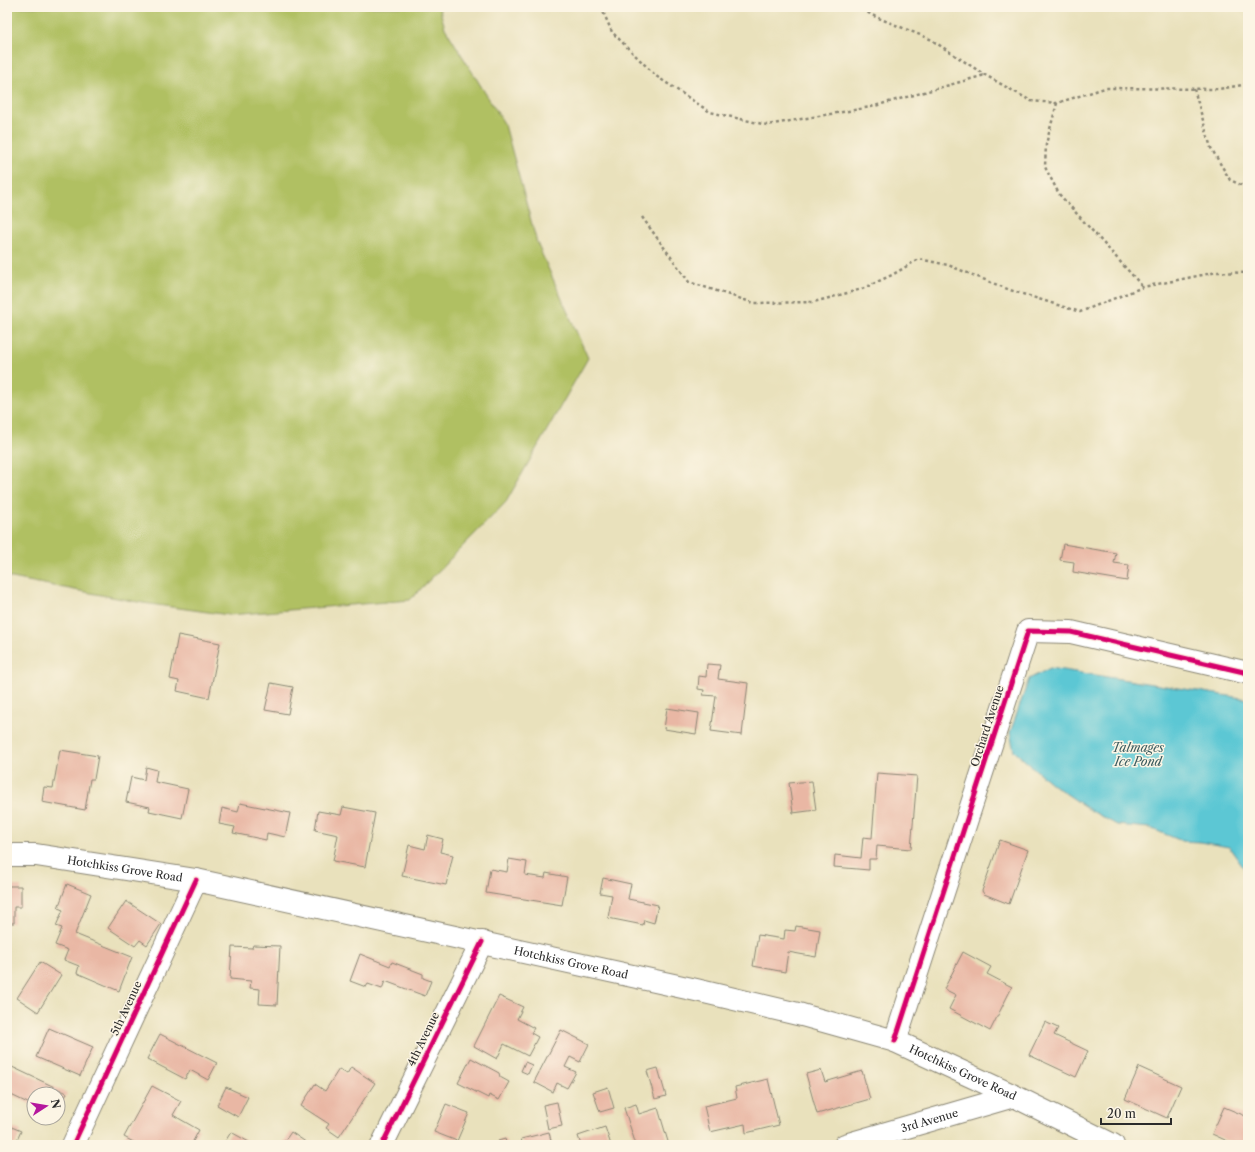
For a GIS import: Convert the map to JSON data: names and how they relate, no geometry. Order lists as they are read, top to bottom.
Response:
{
  "streets": {
    "street": [
      "Orchard Avenue",
      "Hotchkiss Grove Road",
      "5th Avenue",
      "4th Avenue",
      "3rd Avenue"
    ]
  },
  "crossings": [
    ["Orchard Avenue", "Hotchkiss Grove Road"],
    ["Hotchkiss Grove Road", "5th Avenue"],
    ["Hotchkiss Grove Road", "4th Avenue"],
    ["Hotchkiss Grove Road", "3rd Avenue"]
  ],
  "water": ["Talmages Ice Pond"],
  "scale_bar": "20 m",
  "north": "right"
}
